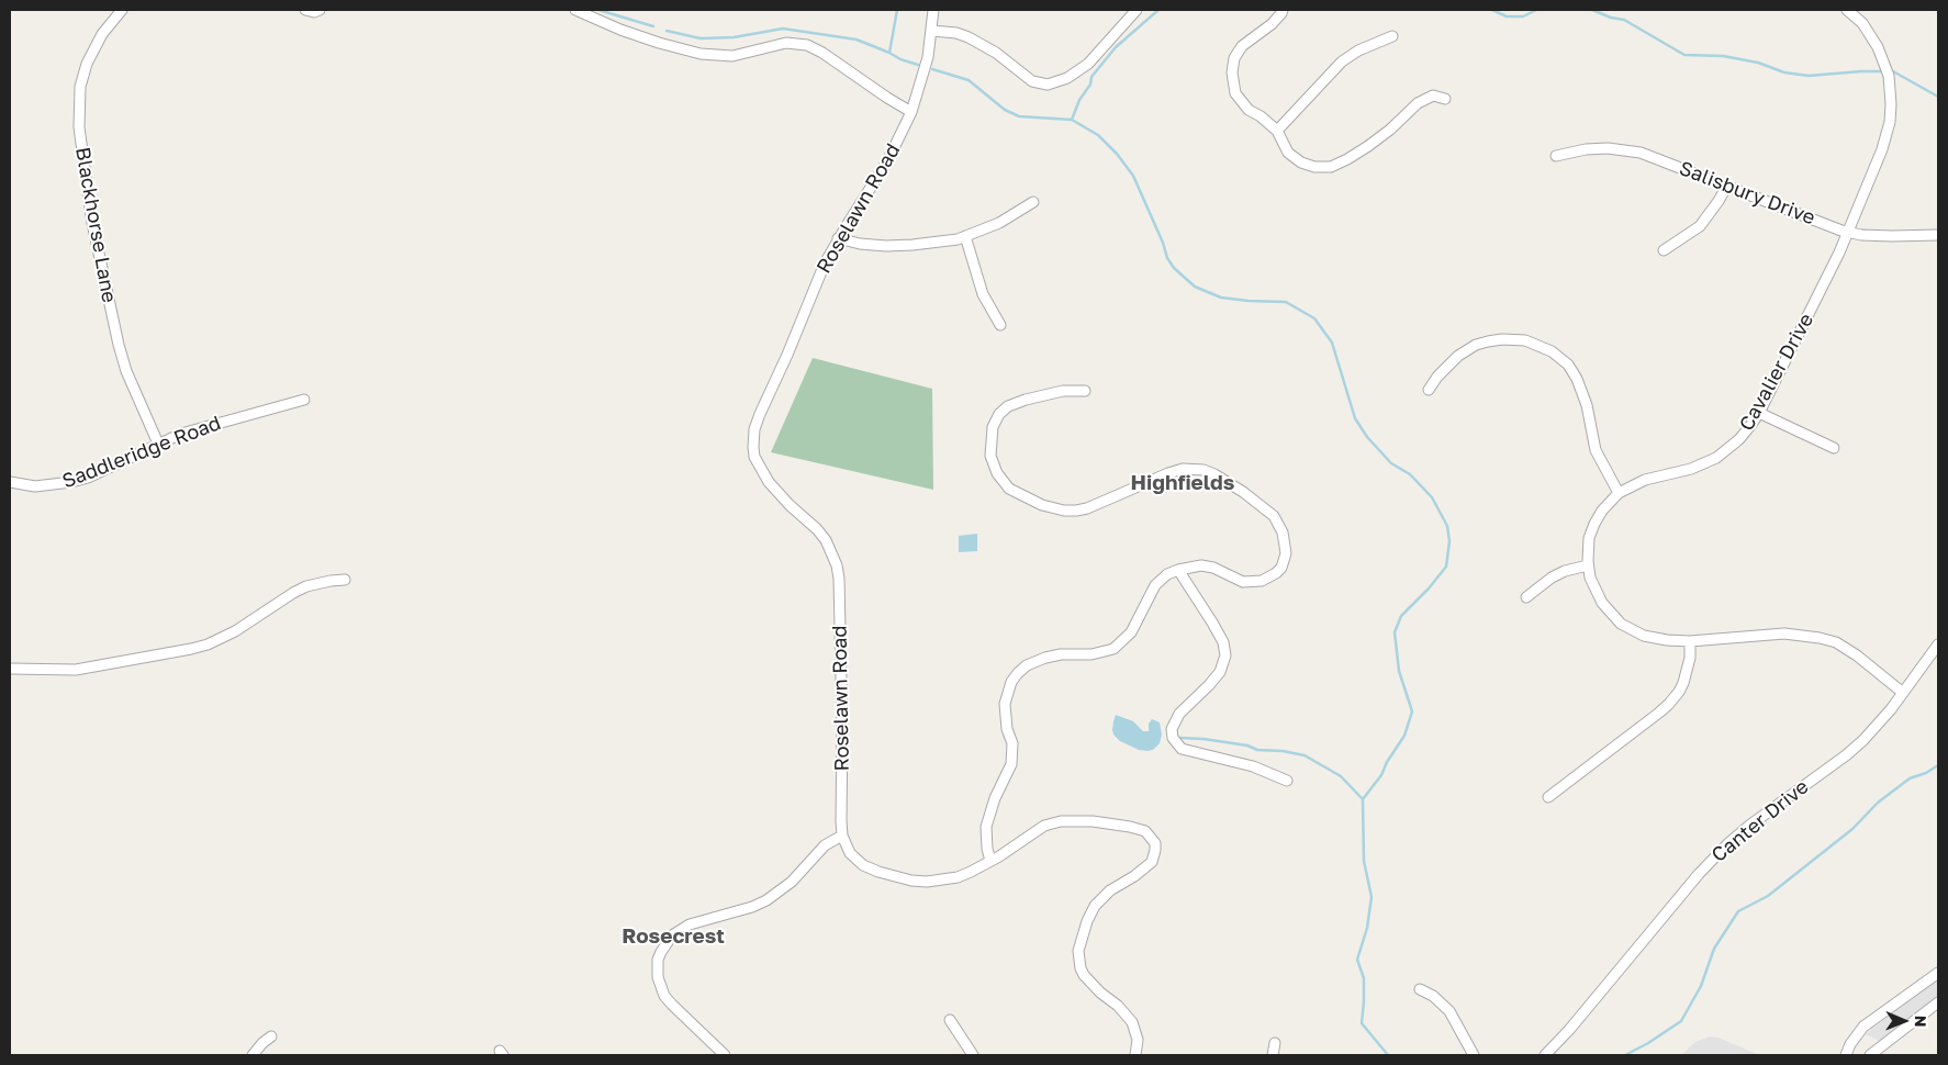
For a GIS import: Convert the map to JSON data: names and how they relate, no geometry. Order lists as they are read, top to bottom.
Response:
{
  "streets": {
    "street": [
      "Salisbury Drive",
      "Roselawn Road",
      "Blackhorse Lane",
      "Cavalier Drive",
      "Saddleridge Road",
      "Canter Drive"
    ]
  },
  "crossings": [
    ["Salisbury Drive", "Cavalier Drive"],
    ["Blackhorse Lane", "Saddleridge Road"],
    ["Cavalier Drive", "Canter Drive"]
  ],
  "districts": ["Highfields", "Rosecrest"],
  "north": "right"
}
